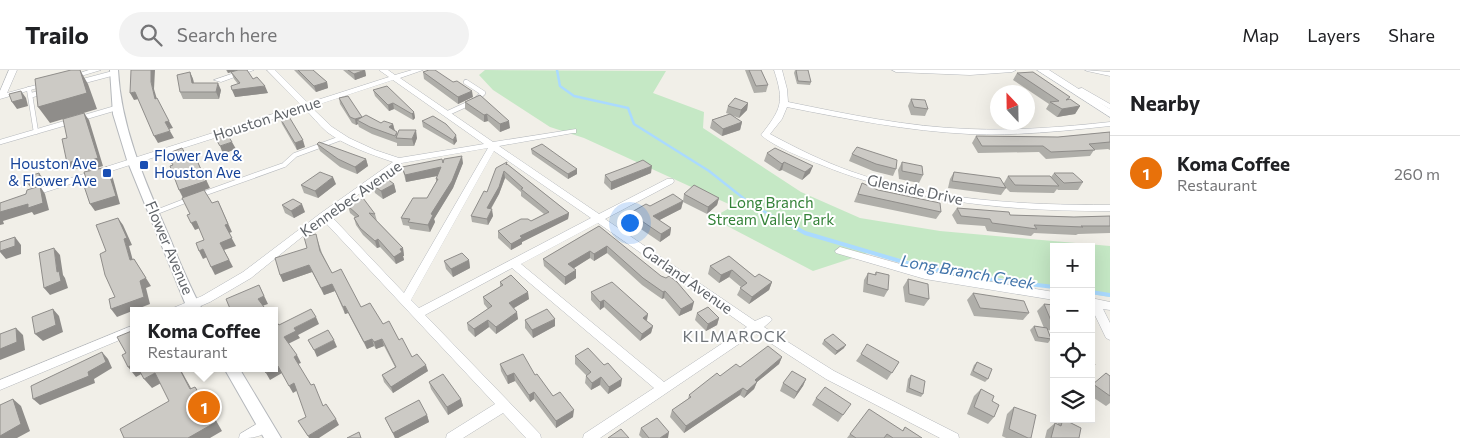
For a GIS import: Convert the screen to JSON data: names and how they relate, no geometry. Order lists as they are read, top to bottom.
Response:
{
  "streets": {
    "street": [
      "Houston Avenue",
      "Glenside Drive",
      "Kennebec Avenue",
      "Flower Avenue",
      "Garland Avenue"
    ]
  },
  "crossings": [
    ["Houston Avenue", "Flower Avenue"],
    ["Houston Avenue", "Garland Avenue"],
    ["Kennebec Avenue", "Garland Avenue"]
  ],
  "districts": ["KILMAROCK"],
  "water": ["Long Branch Creek"],
  "parks": ["Long Branch Stream Valley Park"],
  "places": {
    "transit": ["Flower Ave & Houston Ave", "Houston Ave & Flower Ave"]
  },
  "north": "top",
  "page": {
    "header": "Trailo",
    "search": "Search here",
    "nav": ["Map", "Layers", "Share"],
    "heading": "Nearby",
    "list": [
      {
        "mark": "1",
        "name": "Koma Coffee",
        "note": "Restaurant",
        "value": "260 m"
      }
    ],
    "map_buttons": ["+", "−"],
    "popup": ["Koma Coffee", "Restaurant"],
    "pins": "1"
  }
}
